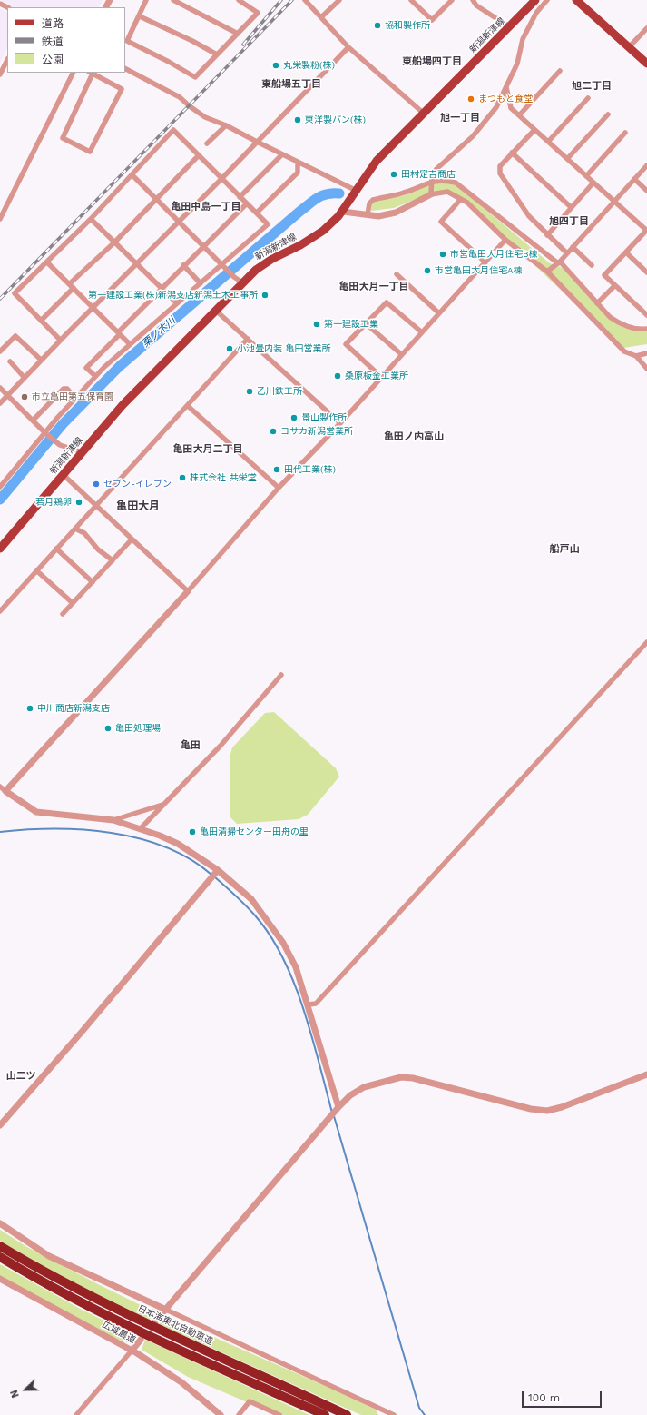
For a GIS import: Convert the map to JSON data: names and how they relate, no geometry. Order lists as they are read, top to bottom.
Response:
{
  "streets": {
    "highway": ["日本海東北自動車道"],
    "main road": ["新潟新津線"],
    "street": ["広域農道"]
  },
  "districts": [
    "東船場四丁目",
    "東船場五丁目",
    "旭二丁目",
    "旭一丁目",
    "亀田中島一丁目",
    "旭四丁目",
    "亀田大月一丁目",
    "亀田ノ内高山",
    "亀田大月二丁目",
    "亀田大月",
    "船戸山",
    "亀田",
    "山二ツ"
  ],
  "water": ["栗ノ木川"],
  "places": [
    "協和製作所",
    "丸栄製粉(株)",
    "まつもと食堂",
    "東洋製パン(株)",
    "田村定吉商店",
    "市営亀田大月住宅B棟",
    "市営亀田大月住宅A棟",
    "第一建設工業(株)新潟支店新潟土木工事所",
    "第一建設工業",
    "小池畳内装 亀田営業所",
    "桑原板金工業所",
    "乙川鉄工所",
    "市立亀田第五保育園",
    "景山製作所",
    "コサカ新潟営業所",
    "田代工業(株)",
    "株式会社 共栄堂",
    "セブン-イレブン",
    "若月鶏卵",
    "中川商店新潟支店",
    "亀田処理場",
    "亀田清掃センター田舟の里"
  ],
  "legend": ["道路", "鉄道", "公園"],
  "scale_bar": "100 m",
  "north": "left"
}
